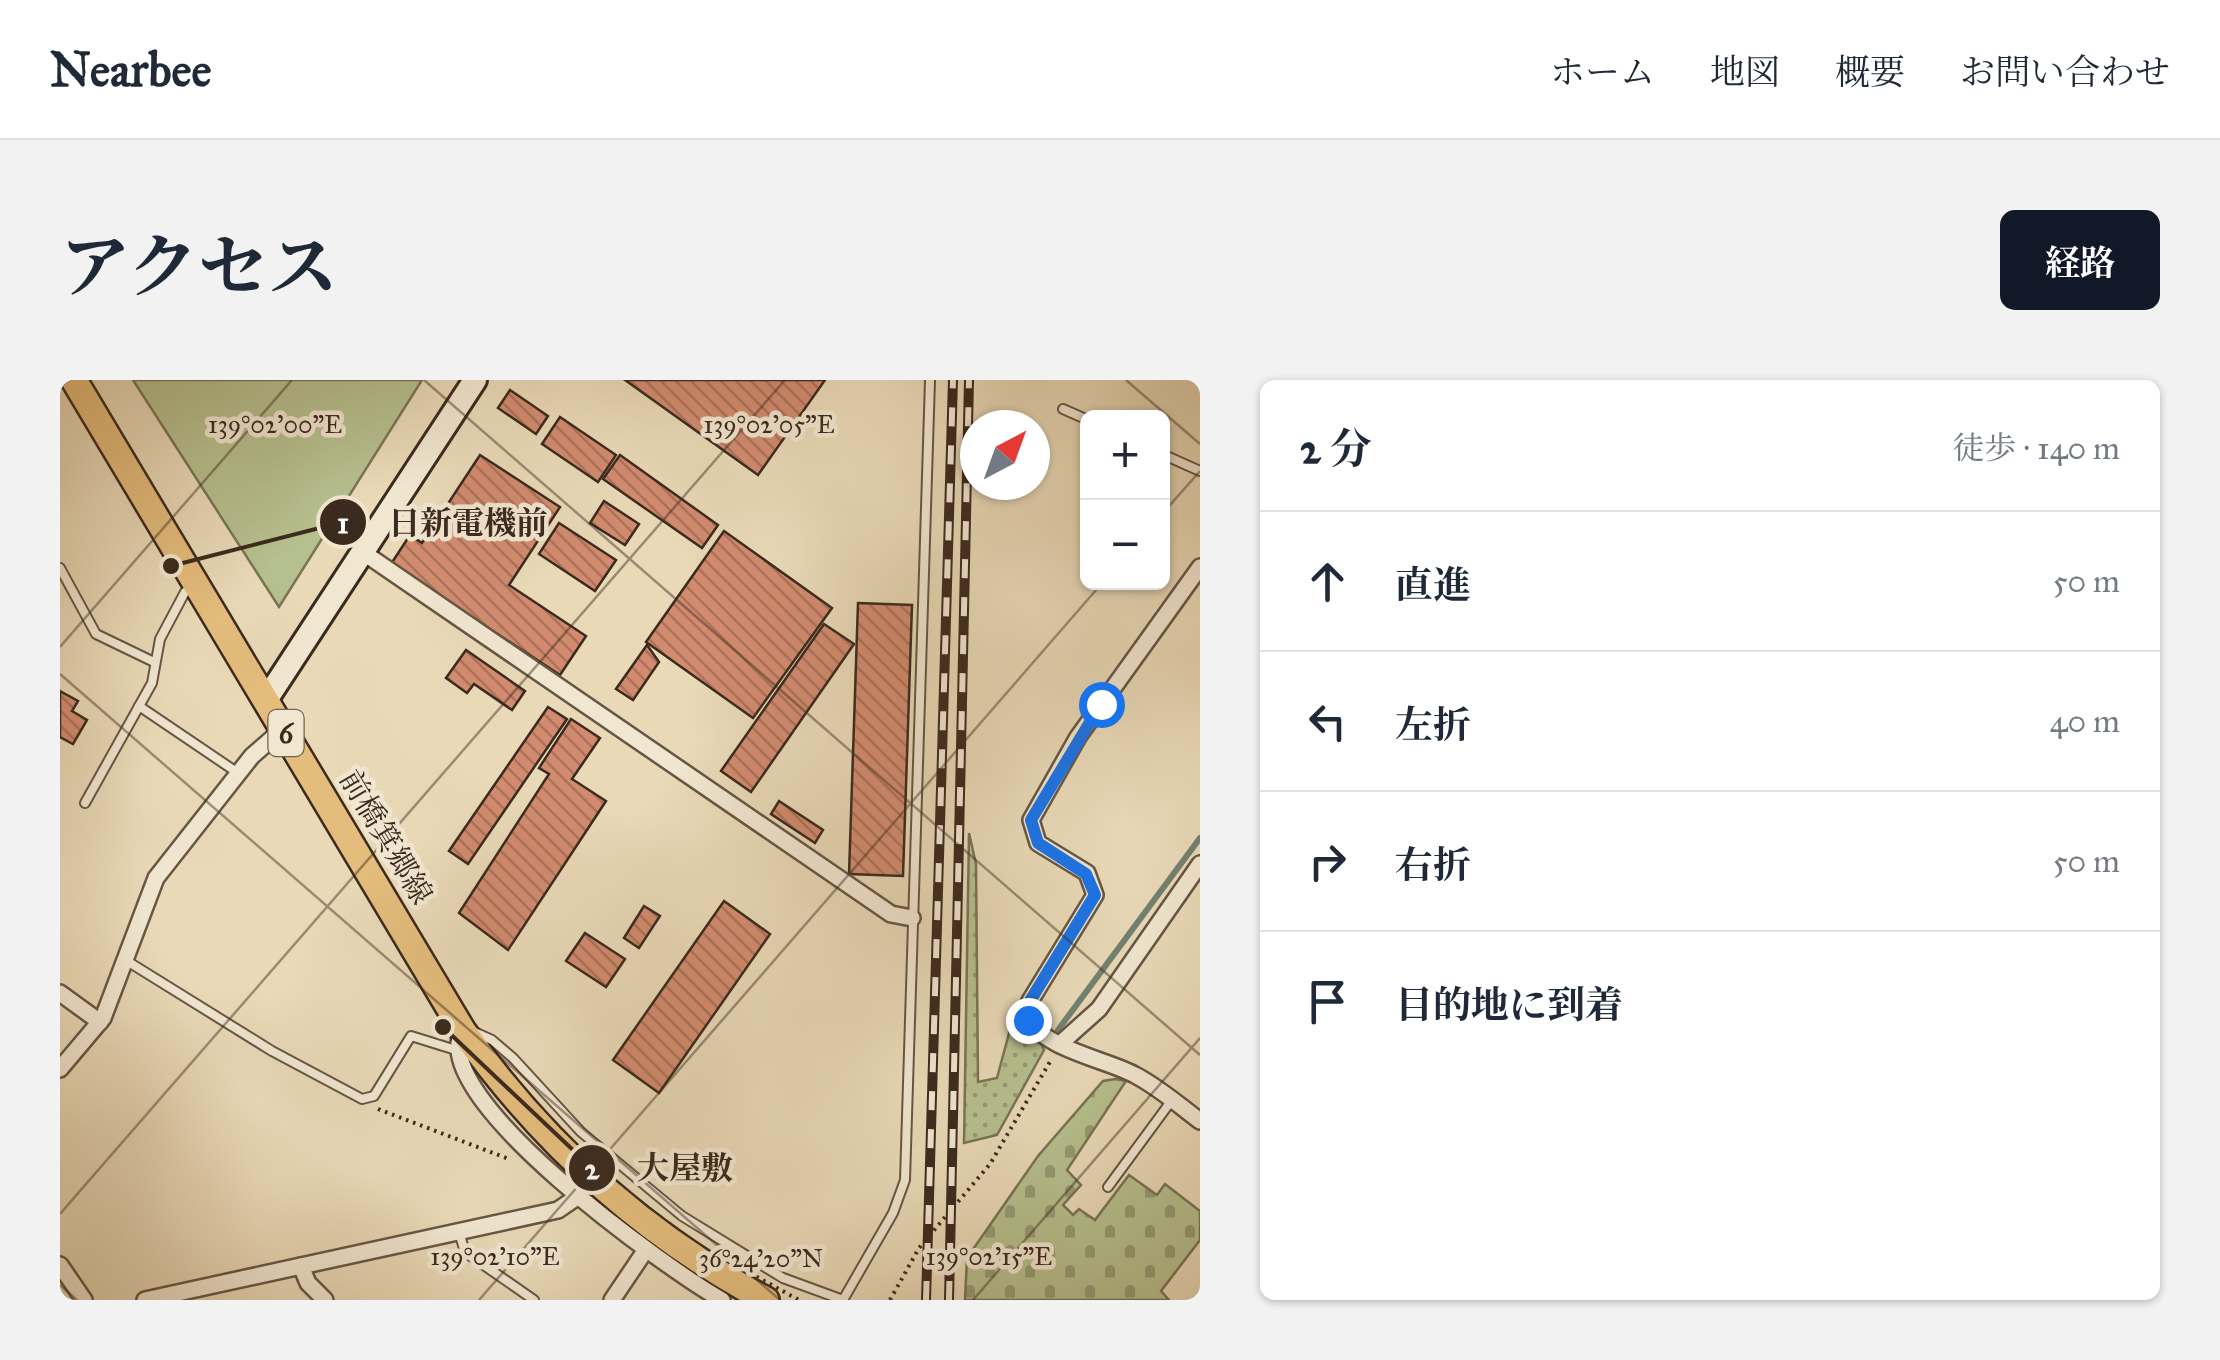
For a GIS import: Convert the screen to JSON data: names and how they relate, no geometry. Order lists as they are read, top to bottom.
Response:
{
  "streets": {
    "main road": ["6", "前橋箕郷線"]
  },
  "crossings": [
    ["6", "前橋箕郷線"]
  ],
  "places": ["日新電機前", "大屋敷"],
  "north": "top right",
  "page": {
    "header": "Nearbee",
    "nav": [
      "ホーム",
      "地図",
      "概要",
      "お問い合わせ"
    ],
    "title": "アクセス",
    "buttons": "経路",
    "heading": ["2 分", "徒歩 · 140 m"],
    "map_buttons": ["+", "−"],
    "list": [
      ["直進", "50 m"],
      ["左折", "40 m"],
      ["右折", "50 m"],
      "目的地に到着"
    ]
  },
  "coordinates": [
    "139°02'05\"E",
    "139°02'00\"E",
    "139°02'10\"E",
    "139°02'15\"E",
    "36°24'20\"N"
  ]
}
